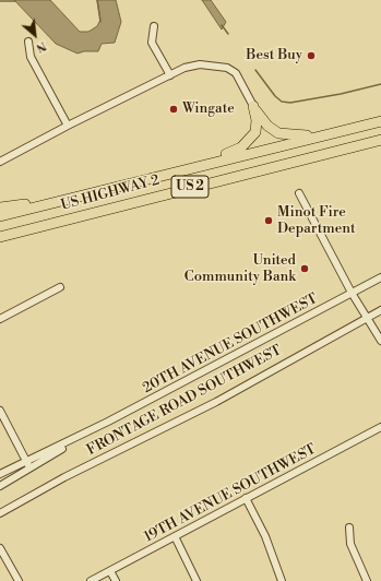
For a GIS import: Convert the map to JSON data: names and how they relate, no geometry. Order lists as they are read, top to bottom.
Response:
{
  "streets": {
    "highway": ["US 2", "US HIGHWAY 2"],
    "street": ["20TH AVENUE SOUTHWEST", "FRONTAGE ROAD SOUTHWEST", "19TH AVENUE SOUTHWEST"]
  },
  "places": [
    "Best Buy",
    "Wingate",
    "Minot Fire Department",
    "United Community Bank"
  ],
  "north": "bottom right"
}
